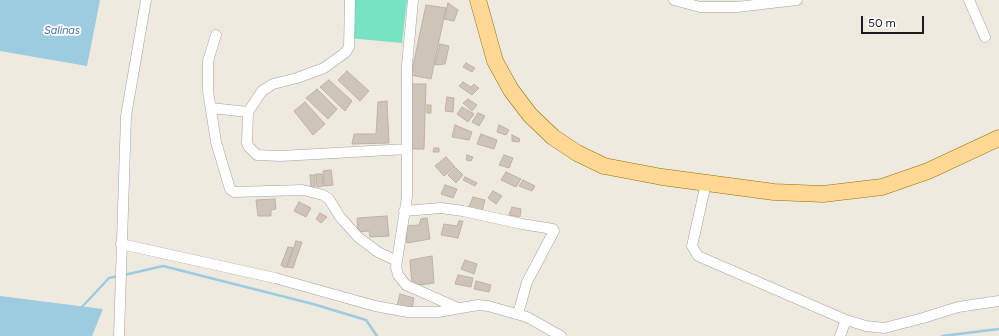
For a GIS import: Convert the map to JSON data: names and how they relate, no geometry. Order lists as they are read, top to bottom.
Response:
{
  "water": ["Salinas"],
  "scale_bar": "50 m"
}
